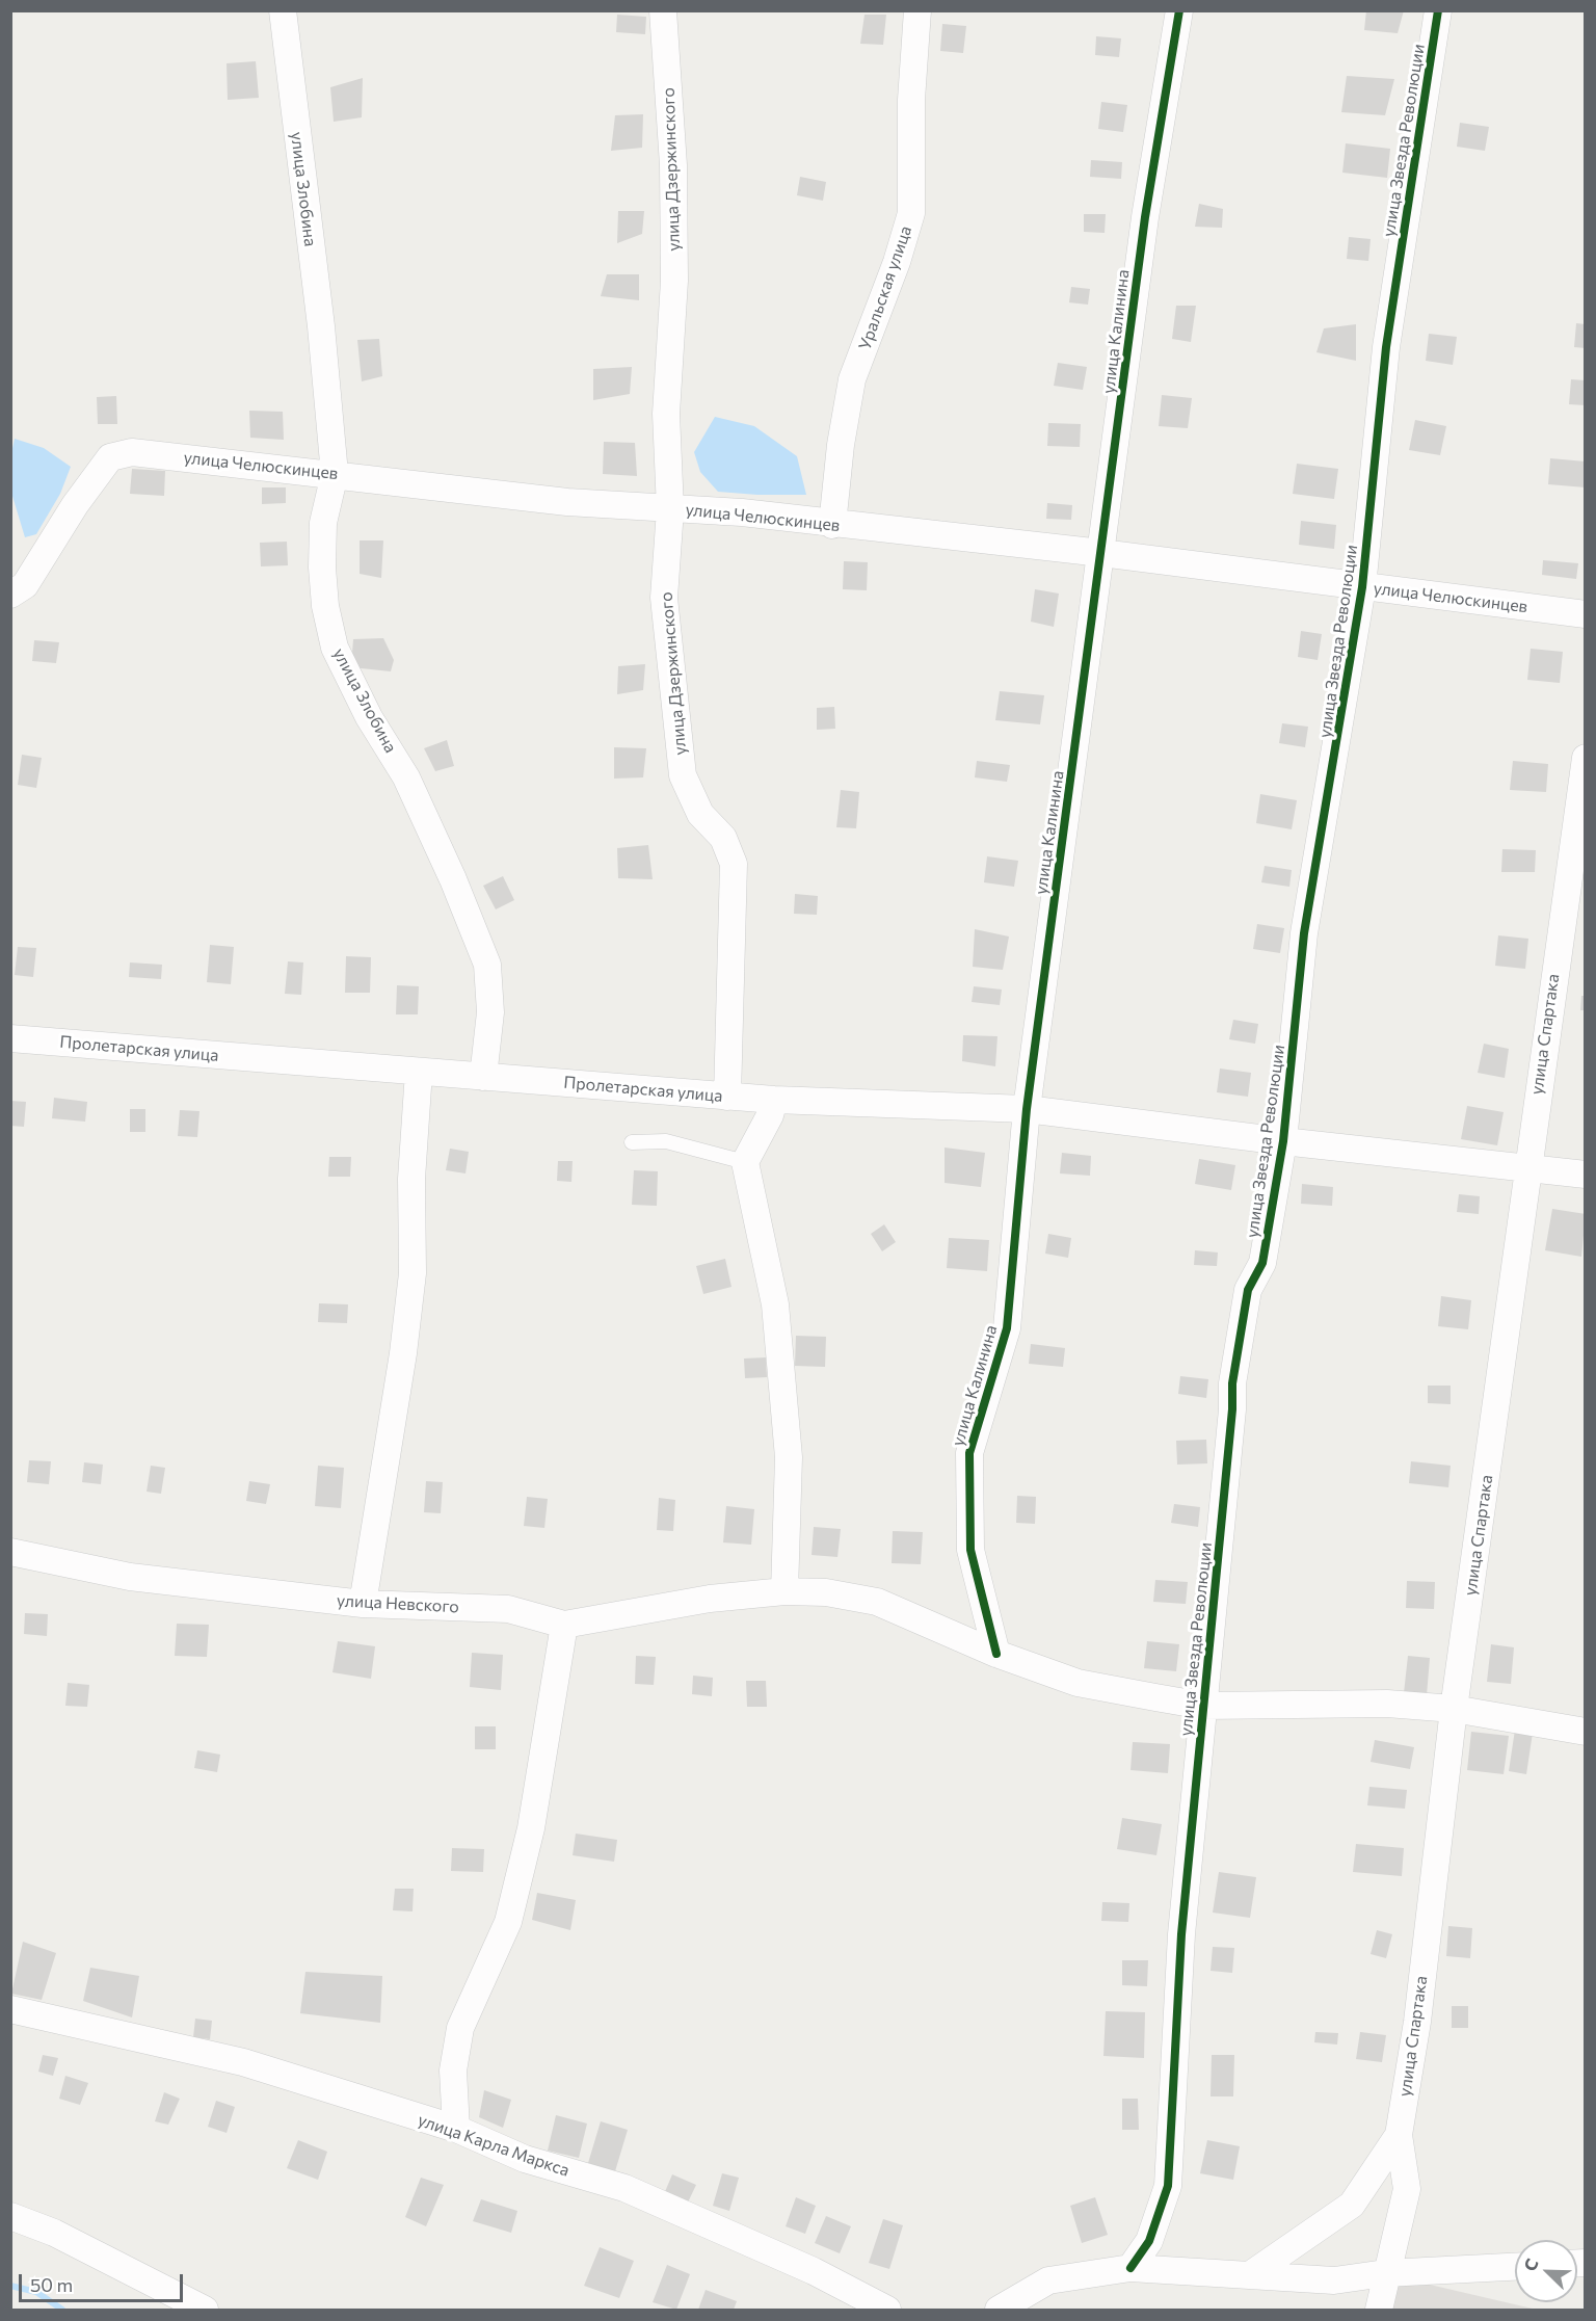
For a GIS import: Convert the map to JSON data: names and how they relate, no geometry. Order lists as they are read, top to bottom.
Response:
{
  "streets": {
    "street": [
      "улица Звезда Революции",
      "улица Дзержинского",
      "улица Злобина",
      "Уральская улица",
      "улица Калинина",
      "улица Челюскинцев",
      "улица Спартака",
      "Пролетарская улица",
      "улица Невского",
      "улица Карла Маркса"
    ]
  },
  "crossings": [
    ["улица Звезда Революции", "улица Челюскинцев"],
    ["улица Звезда Революции", "Пролетарская улица"],
    ["улица Звезда Революции", "улица Невского"],
    ["улица Дзержинского", "улица Челюскинцев"],
    ["улица Дзержинского", "Пролетарская улица"],
    ["улица Злобина", "улица Челюскинцев"],
    ["улица Злобина", "Пролетарская улица"],
    ["Уральская улица", "улица Челюскинцев"],
    ["улица Калинина", "улица Челюскинцев"],
    ["улица Калинина", "Пролетарская улица"],
    ["улица Калинина", "улица Невского"],
    ["улица Спартака", "Пролетарская улица"],
    ["улица Спартака", "улица Невского"]
  ],
  "scale_bar": "50 m",
  "north": "top left"
}
